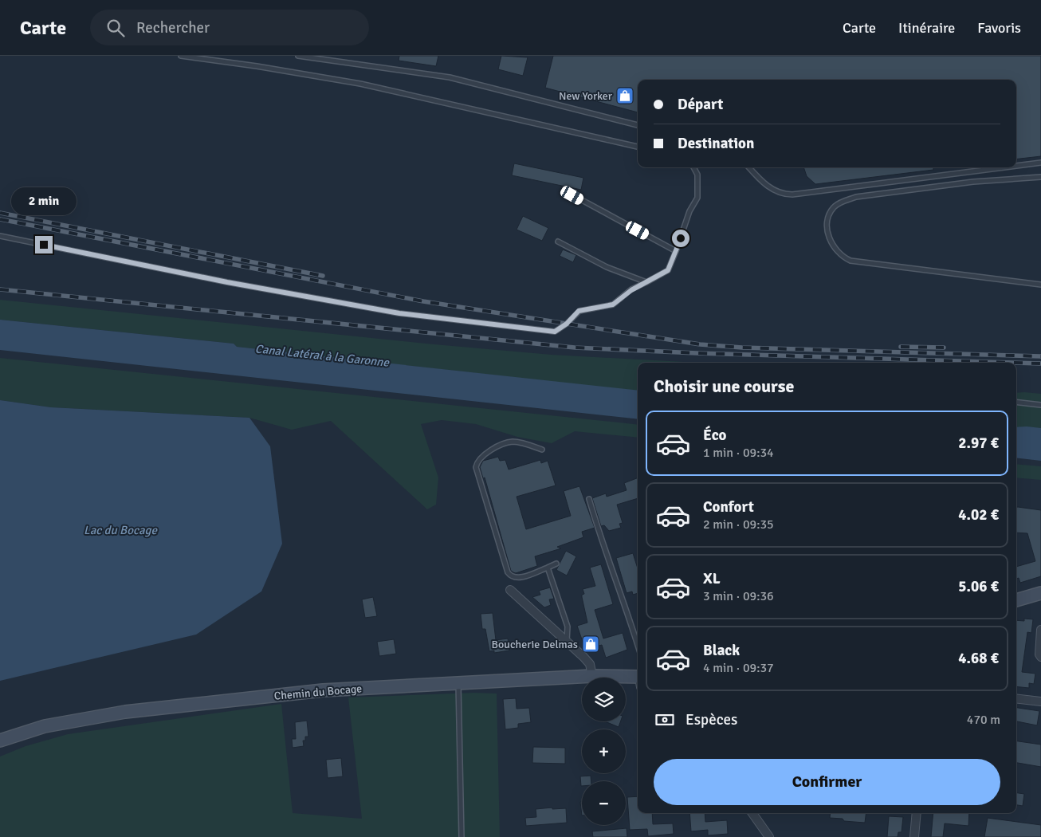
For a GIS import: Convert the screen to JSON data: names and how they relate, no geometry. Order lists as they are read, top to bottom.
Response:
{
  "streets": {
    "street": ["Chemin du Bocage"]
  },
  "water": ["Canal Latéral à la Garonne", "Lac du Bocage"],
  "places": {
    "shop": ["New Yorker", "Boucherie Delmas"]
  },
  "page": {
    "header": "Carte",
    "search": "Rechercher",
    "nav": ["Carte", "Itinéraire", "Favoris"],
    "banner": ["Départ", "Destination"],
    "bubble": "2 min",
    "heading": "Choisir une course",
    "list": [
      {
        "name": "Éco",
        "note": "1 min · 09:34",
        "value": "2.97 €"
      },
      {
        "name": "Confort",
        "note": "2 min · 09:35",
        "value": "4.02 €"
      },
      {
        "name": "XL",
        "note": "3 min · 09:36",
        "value": "5.06 €"
      },
      {
        "name": "Black",
        "note": "4 min · 09:37",
        "value": "4.68 €"
      }
    ],
    "map_buttons": ["+", "−"],
    "pay": ["Espèces", "470 m"],
    "buttons": "Confirmer"
  }
}
